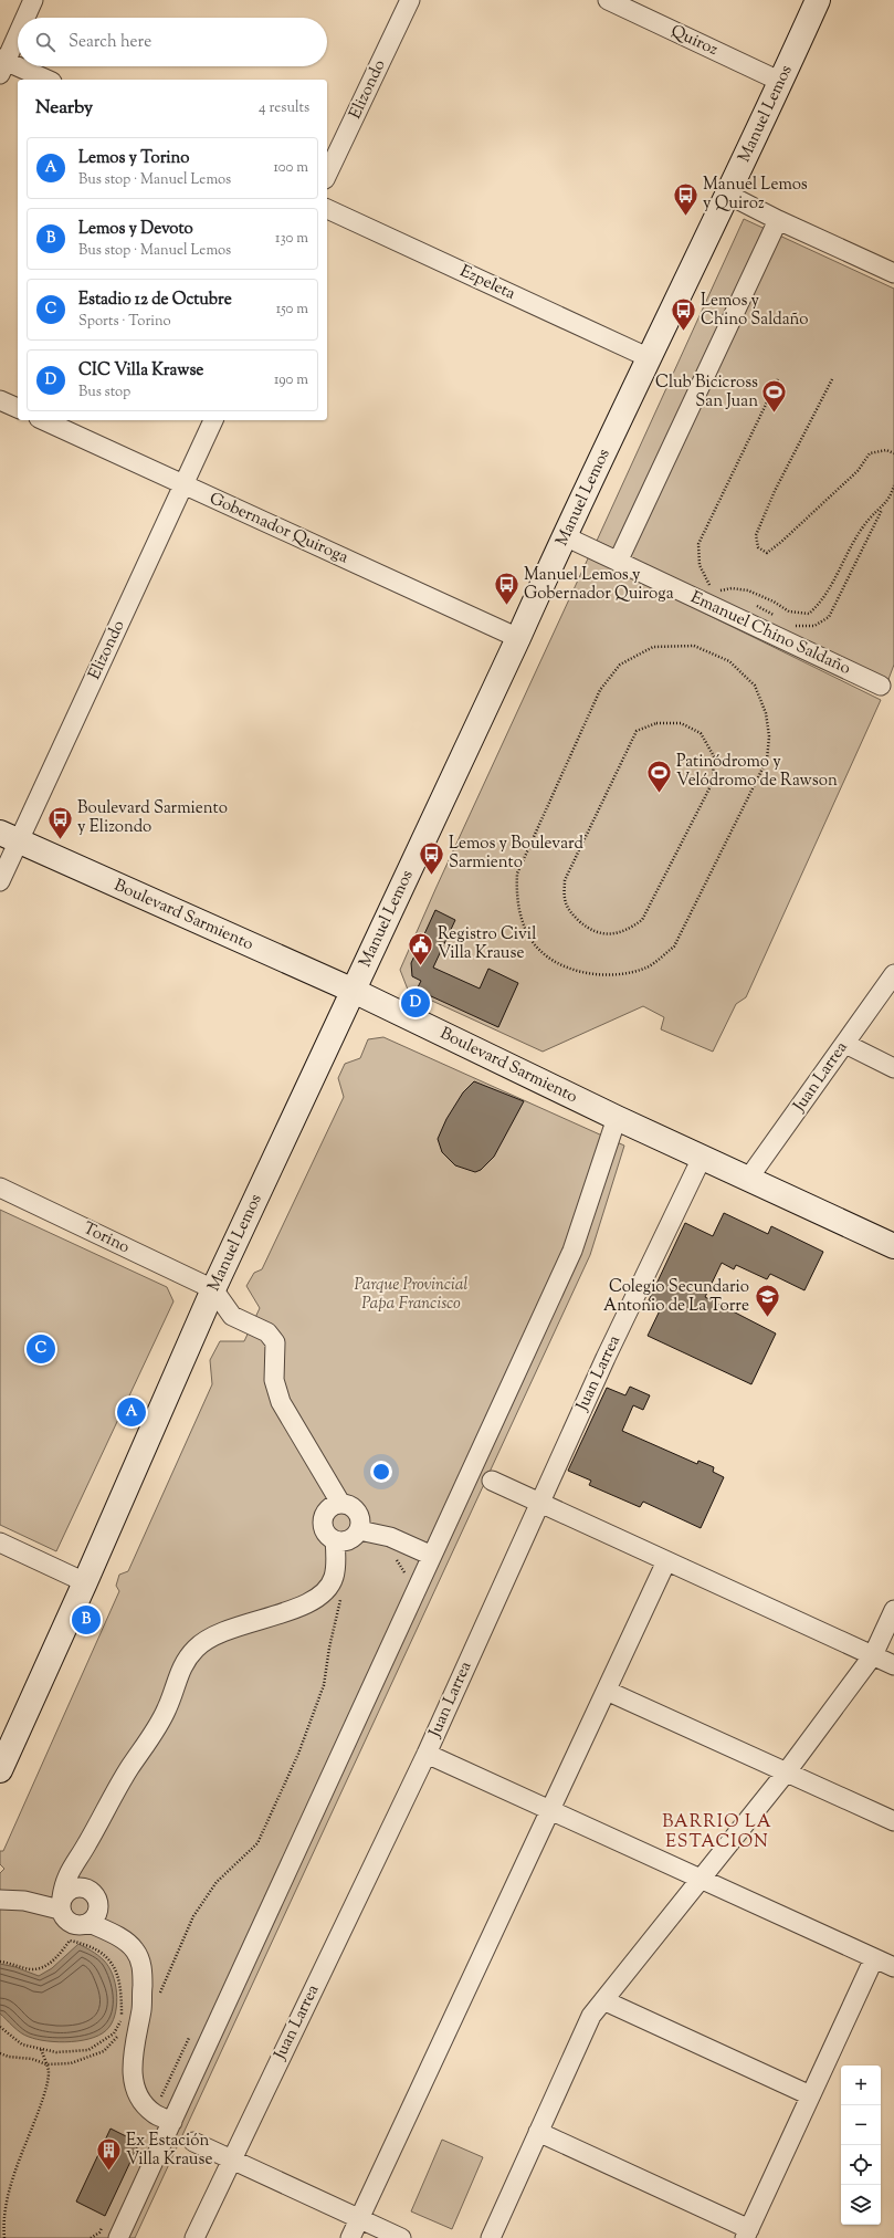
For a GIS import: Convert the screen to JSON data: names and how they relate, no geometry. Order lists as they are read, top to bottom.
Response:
{
  "streets": {
    "main road": ["Manuel Lemos", "Boulevard Sarmiento"],
    "street": [
      "Quiroz",
      "Elizondo",
      "Ezpeleta",
      "Gobernador Quiroga",
      "Emanuel Chino Saldaño",
      "Juan Larrea",
      "Torino"
    ]
  },
  "crossings": [
    ["Quiroz", "Manuel Lemos"],
    ["Elizondo", "Gobernador Quiroga"],
    ["Elizondo", "Boulevard Sarmiento"],
    ["Manuel Lemos", "Ezpeleta"],
    ["Manuel Lemos", "Gobernador Quiroga"],
    ["Manuel Lemos", "Emanuel Chino Saldaño"],
    ["Manuel Lemos", "Boulevard Sarmiento"],
    ["Manuel Lemos", "Torino"],
    ["Boulevard Sarmiento", "Juan Larrea"]
  ],
  "districts": ["BARRIO LA ESTACION"],
  "parks": ["Parque Provincial Papa Francisco"],
  "places": {
    "bus stop": [
      "Manuel Lemos y Quiroz",
      "Lemos y Chino Saldaño",
      "Manuel Lemos y Gobernador Quiroga",
      "Boulevard Sarmiento y Elizondo",
      "Lemos y Boulevard Sarmiento"
    ],
    "sports": ["Club Bicicross San Juan", "Patinódromo y Velódromo de Rawson"],
    "public building": ["Registro Civil Villa Krause"],
    "school or university": ["Colegio Secundario Antonio de La Torre"],
    "building": ["Ex Estación Villa Krause"]
  },
  "page": {
    "search": "Search here",
    "heading": ["Nearby", "4 results"],
    "list": [
      {
        "mark": "A",
        "name": "Lemos y Torino",
        "note": "Bus stop · Manuel Lemos",
        "value": "100 m"
      },
      {
        "mark": "B",
        "name": "Lemos y Devoto",
        "note": "Bus stop · Manuel Lemos",
        "value": "130 m"
      },
      {
        "mark": "C",
        "name": "Estadio 12 de Octubre",
        "note": "Sports · Torino",
        "value": "150 m"
      },
      {
        "mark": "D",
        "name": "CIC Villa Krawse",
        "note": "Bus stop",
        "value": "190 m"
      }
    ],
    "pins": [
      "D",
      "C",
      "A",
      "B"
    ],
    "map_buttons": ["+", "−"]
  }
}
